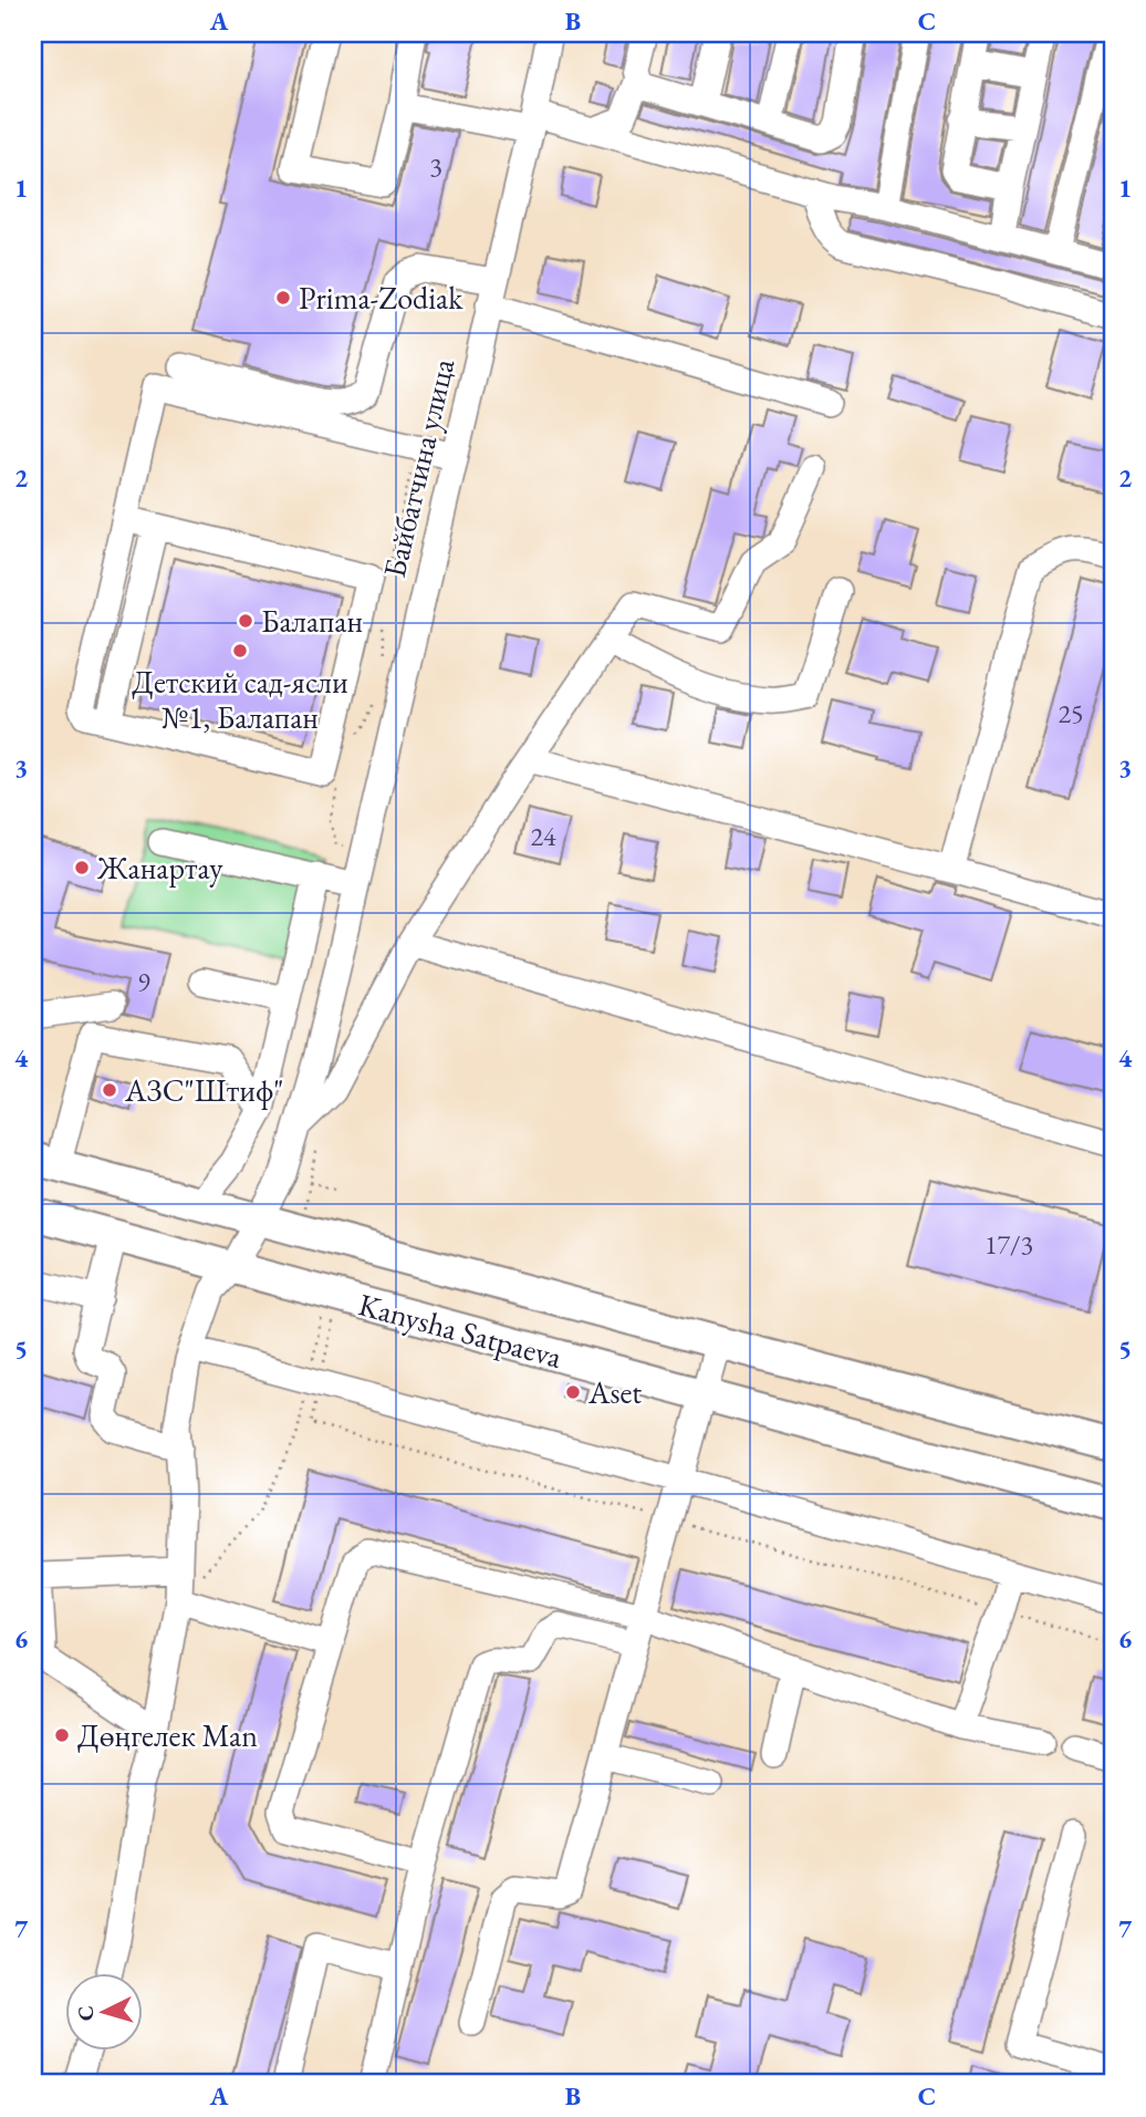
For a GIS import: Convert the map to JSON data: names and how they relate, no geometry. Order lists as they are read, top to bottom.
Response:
{
  "streets": {
    "main road": ["Kanysha Satpaeva"],
    "street": ["Байбатчина улица"]
  },
  "crossings": [
    ["Байбатчина улица", "Kanysha Satpaeva"]
  ],
  "places": [
    "Prima-Zodiak",
    "Балапан",
    "Детский сад-ясли №1, Балапан",
    "Жанартау",
    "АЗС\"Штиф\"",
    "Aset",
    "Дөңгелек Man"
  ],
  "house_numbers": [
    "3",
    "25",
    "24",
    "9",
    "17/3"
  ],
  "north": "left",
  "grid": {
    "columns": ["A", "B", "C"],
    "rows": [
      "1",
      "2",
      "3",
      "4",
      "5",
      "6",
      "7"
    ]
  }
}
